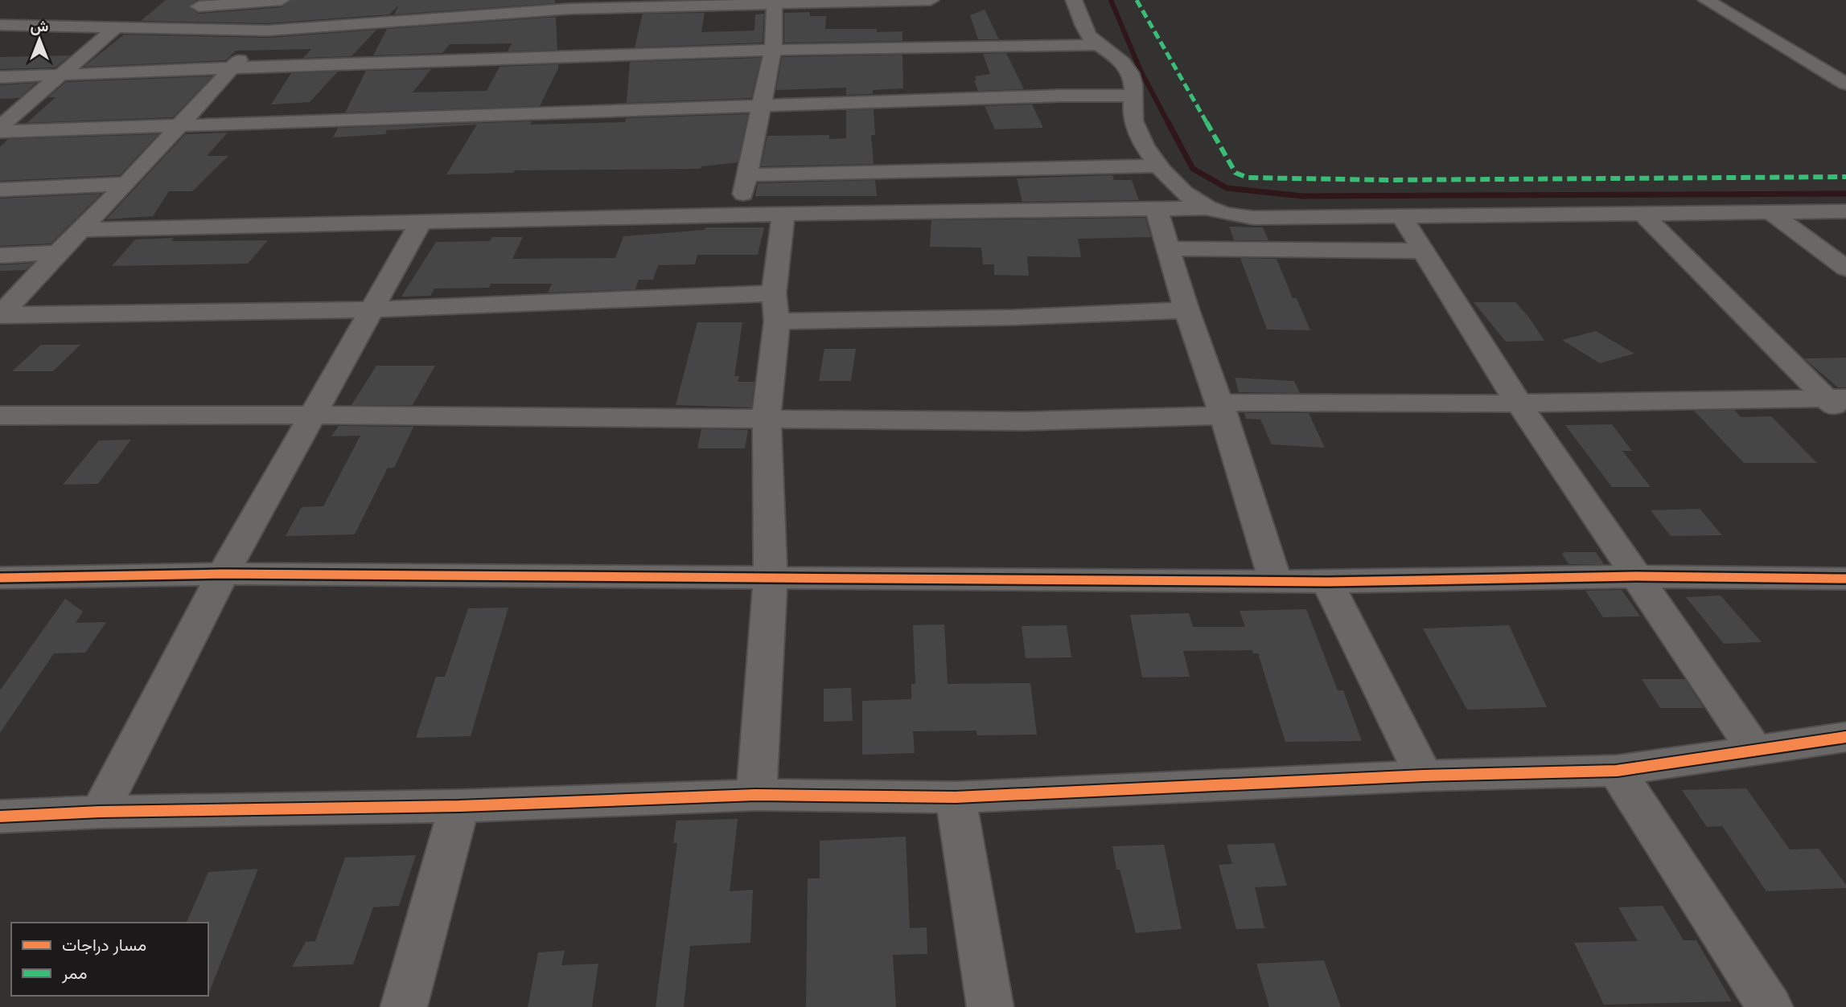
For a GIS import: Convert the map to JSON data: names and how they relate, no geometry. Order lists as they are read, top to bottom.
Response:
{
  "legend": ["مسار دراجات", "ممر"],
  "north": "top"
}
